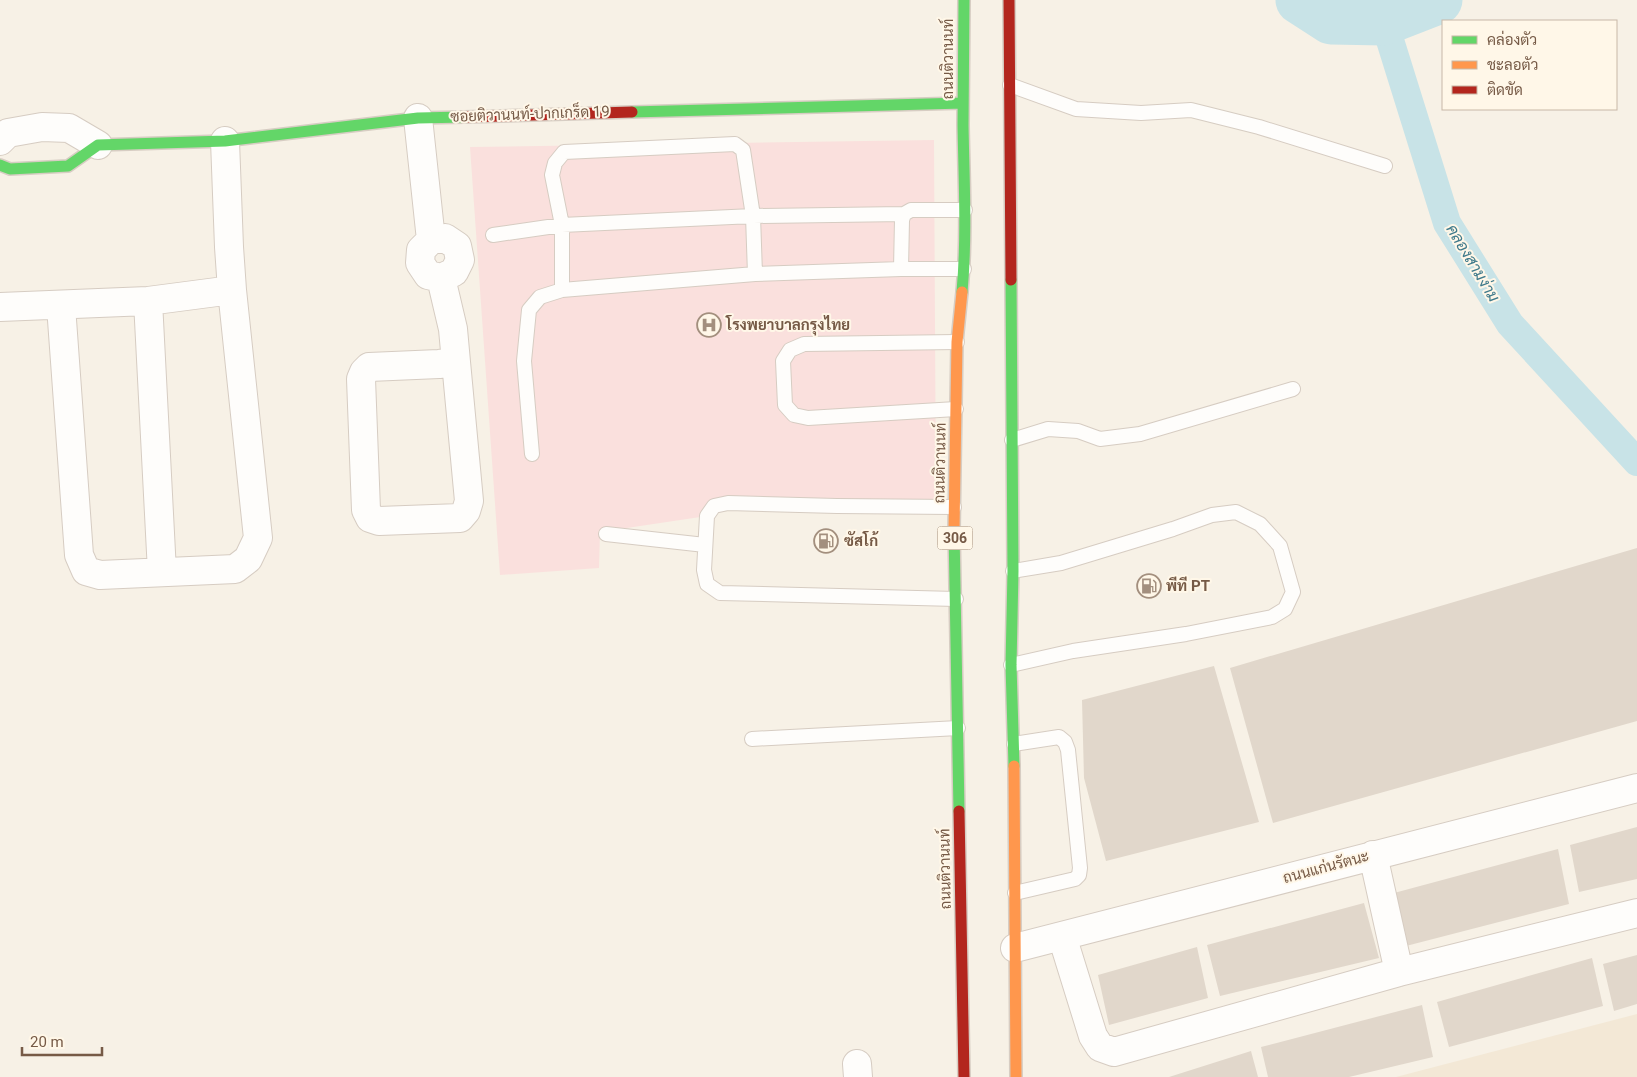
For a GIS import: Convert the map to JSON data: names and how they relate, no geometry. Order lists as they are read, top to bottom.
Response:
{
  "streets": {
    "main road": ["ถนนติวานนท์", "ซอยติวานนท์-ปากเกร็ด 19", "306"],
    "street": ["ถนนแก่นรัตนะ"]
  },
  "crossings": [
    ["ถนนติวานนท์", "ซอยติวานนท์-ปากเกร็ด 19"]
  ],
  "water": ["คลองสามง่าม"],
  "places": {
    "hospital": ["โรงพยาบาลกรุงไทย"],
    "fuel station": ["ซัสโก้", "พีที PT"]
  },
  "legend": ["คล่องตัว", "ชะลอตัว", "ติดขัด"],
  "scale_bar": "20 m"
}
